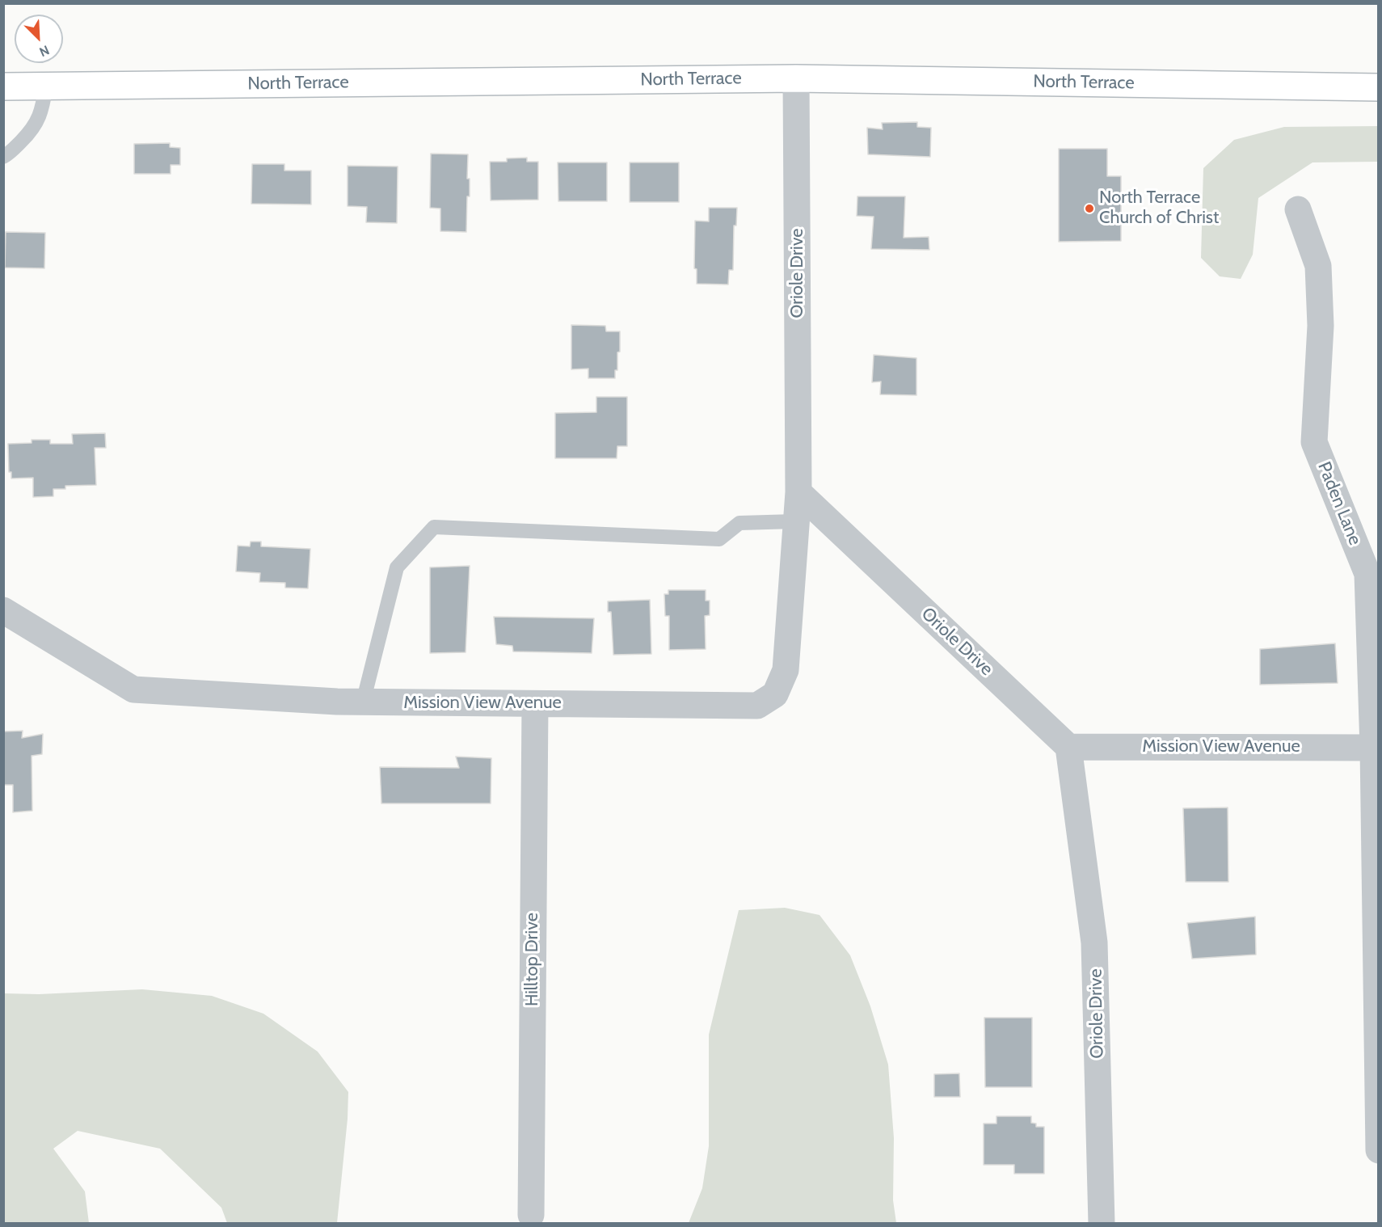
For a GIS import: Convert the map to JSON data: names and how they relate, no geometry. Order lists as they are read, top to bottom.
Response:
{
  "streets": {
    "street": [
      "North Terrace",
      "Oriole Drive",
      "Paden Lane",
      "Mission View Avenue",
      "Hilltop Drive"
    ]
  },
  "crossings": [
    ["North Terrace", "Oriole Drive"],
    ["Oriole Drive", "Mission View Avenue"],
    ["Paden Lane", "Mission View Avenue"],
    ["Mission View Avenue", "Hilltop Drive"]
  ],
  "places": ["North Terrace Church of Christ"],
  "north": "bottom right"
}
